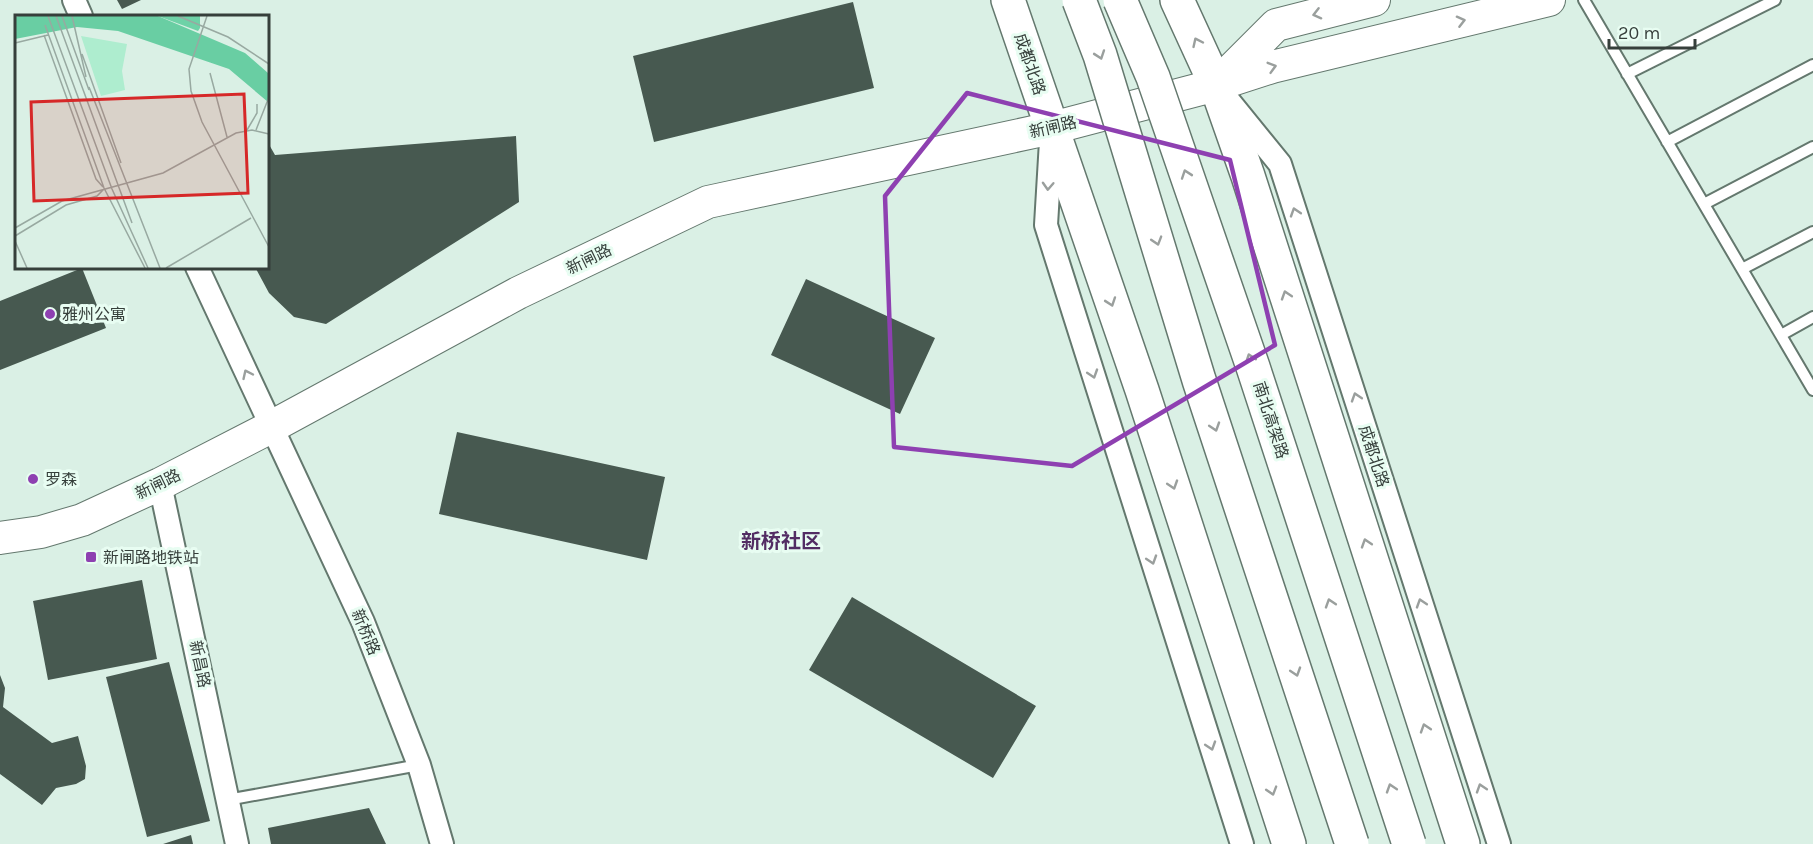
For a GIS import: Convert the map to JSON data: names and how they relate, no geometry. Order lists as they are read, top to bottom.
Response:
{
  "streets": {
    "main road": ["成都北路", "新闸路", "南北高架路"],
    "street": ["新桥路", "新昌路"]
  },
  "crossings": [
    ["成都北路", "新闸路"],
    ["新闸路", "新桥路"],
    ["新闸路", "新昌路"]
  ],
  "districts": ["新桥社区"],
  "places": {
    "other": ["雅州公寓", "罗森"],
    "transit": ["新闸路地铁站"]
  },
  "scale_bar": "20 m"
}
